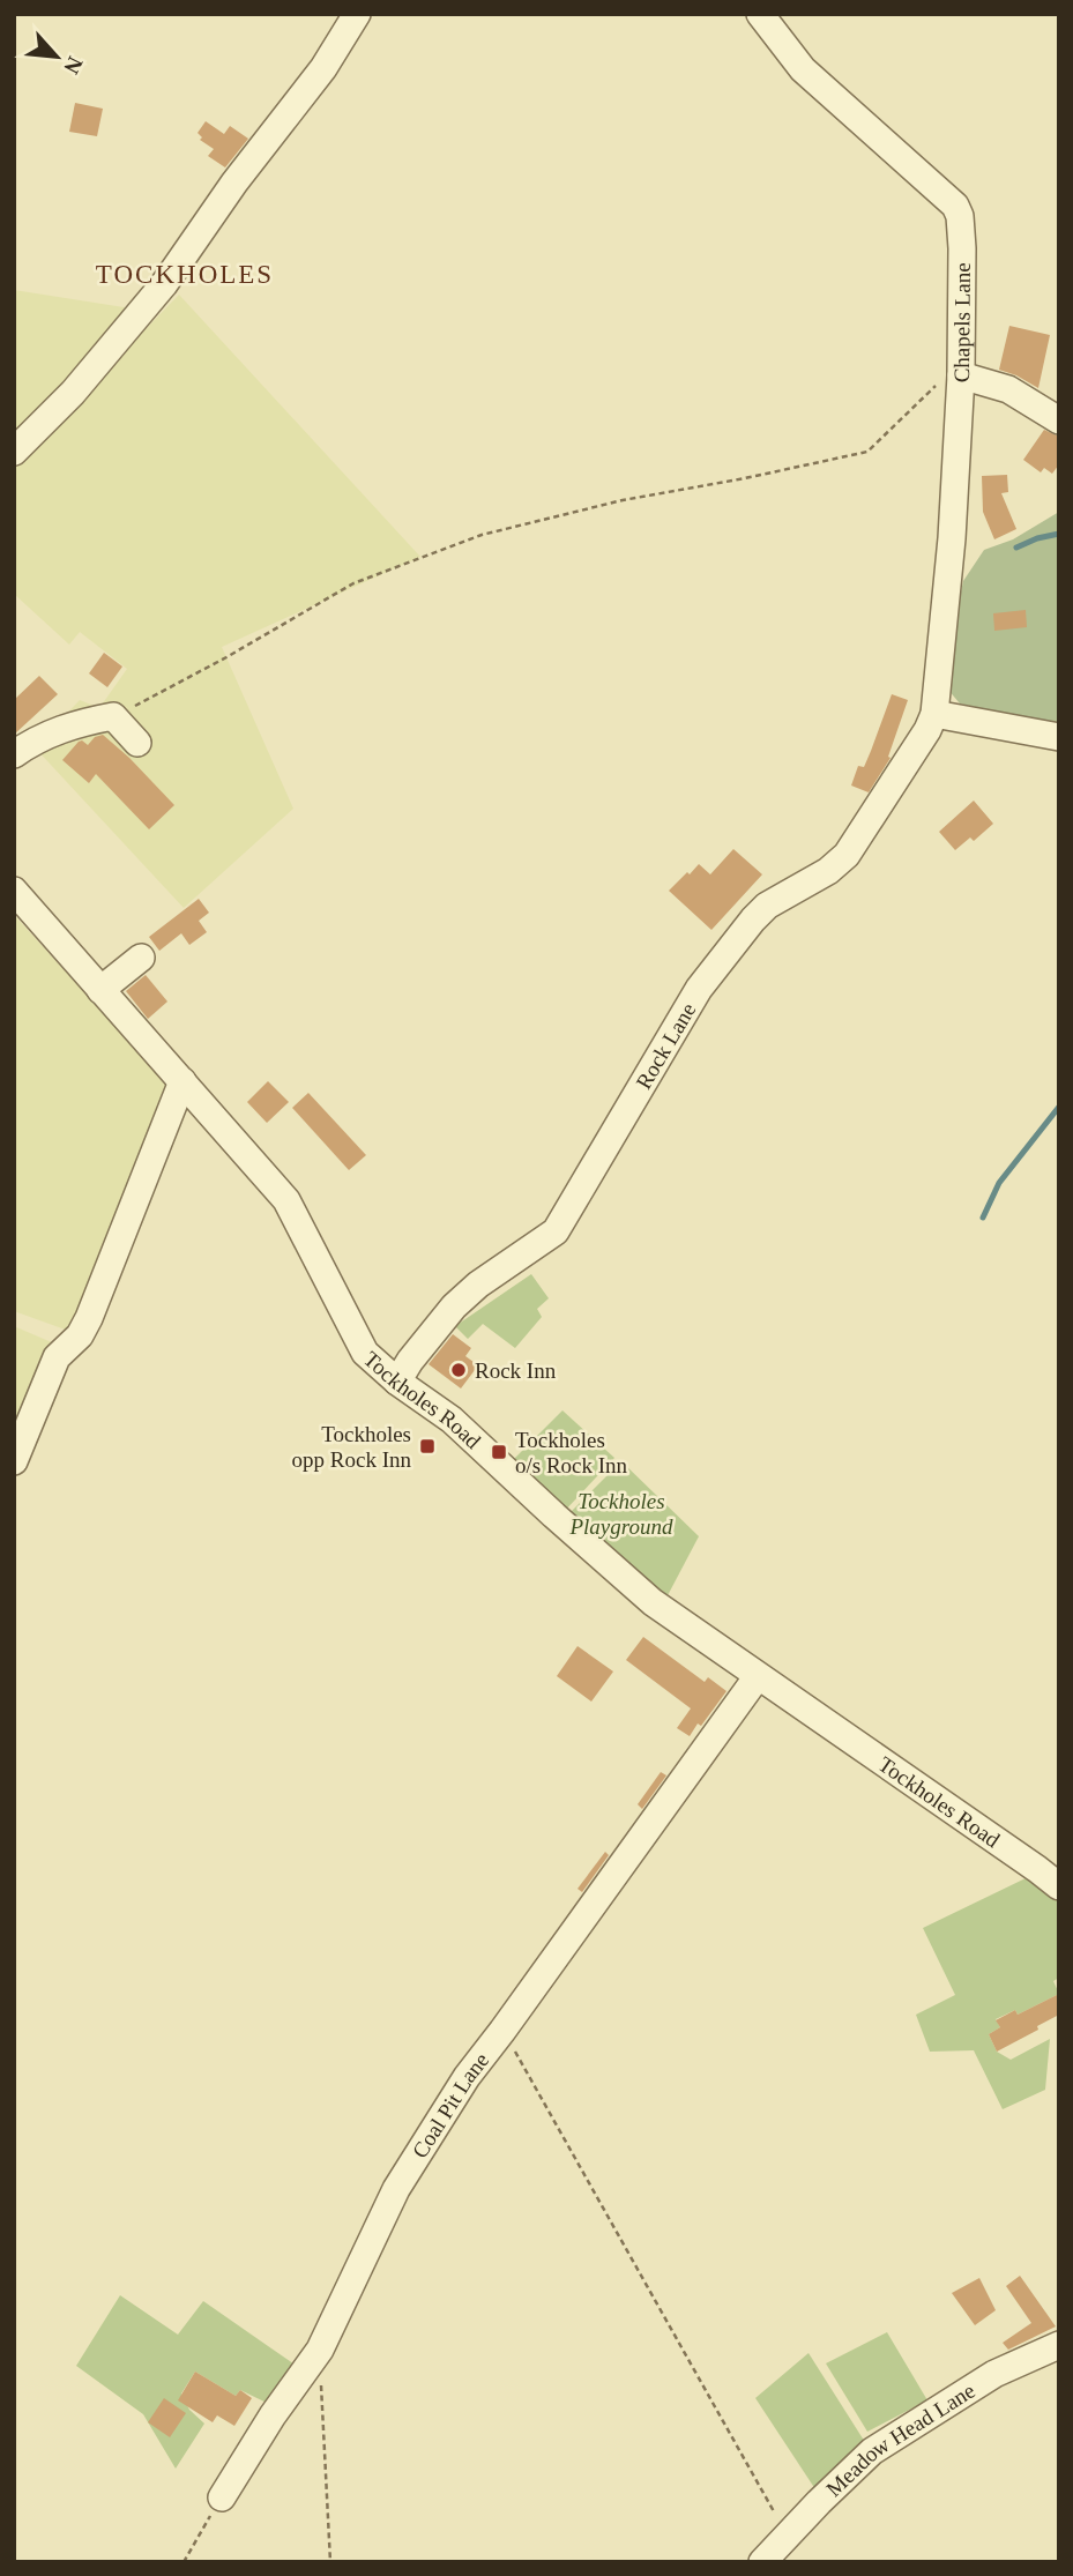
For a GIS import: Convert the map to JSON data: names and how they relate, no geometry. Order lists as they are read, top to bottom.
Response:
{
  "streets": {
    "street": [
      "Chapels Lane",
      "Rock Lane",
      "Tockholes Road",
      "Coal Pit Lane",
      "Meadow Head Lane"
    ]
  },
  "crossings": [
    ["Chapels Lane", "Rock Lane"],
    ["Rock Lane", "Tockholes Road"],
    ["Tockholes Road", "Coal Pit Lane"]
  ],
  "districts": ["TOCKHOLES"],
  "parks": ["Tockholes Playground"],
  "places": {
    "other": ["Rock Inn"],
    "transit": ["Tockholes opp Rock Inn", "Tockholes o/s Rock Inn"]
  },
  "north": "bottom right"
}
